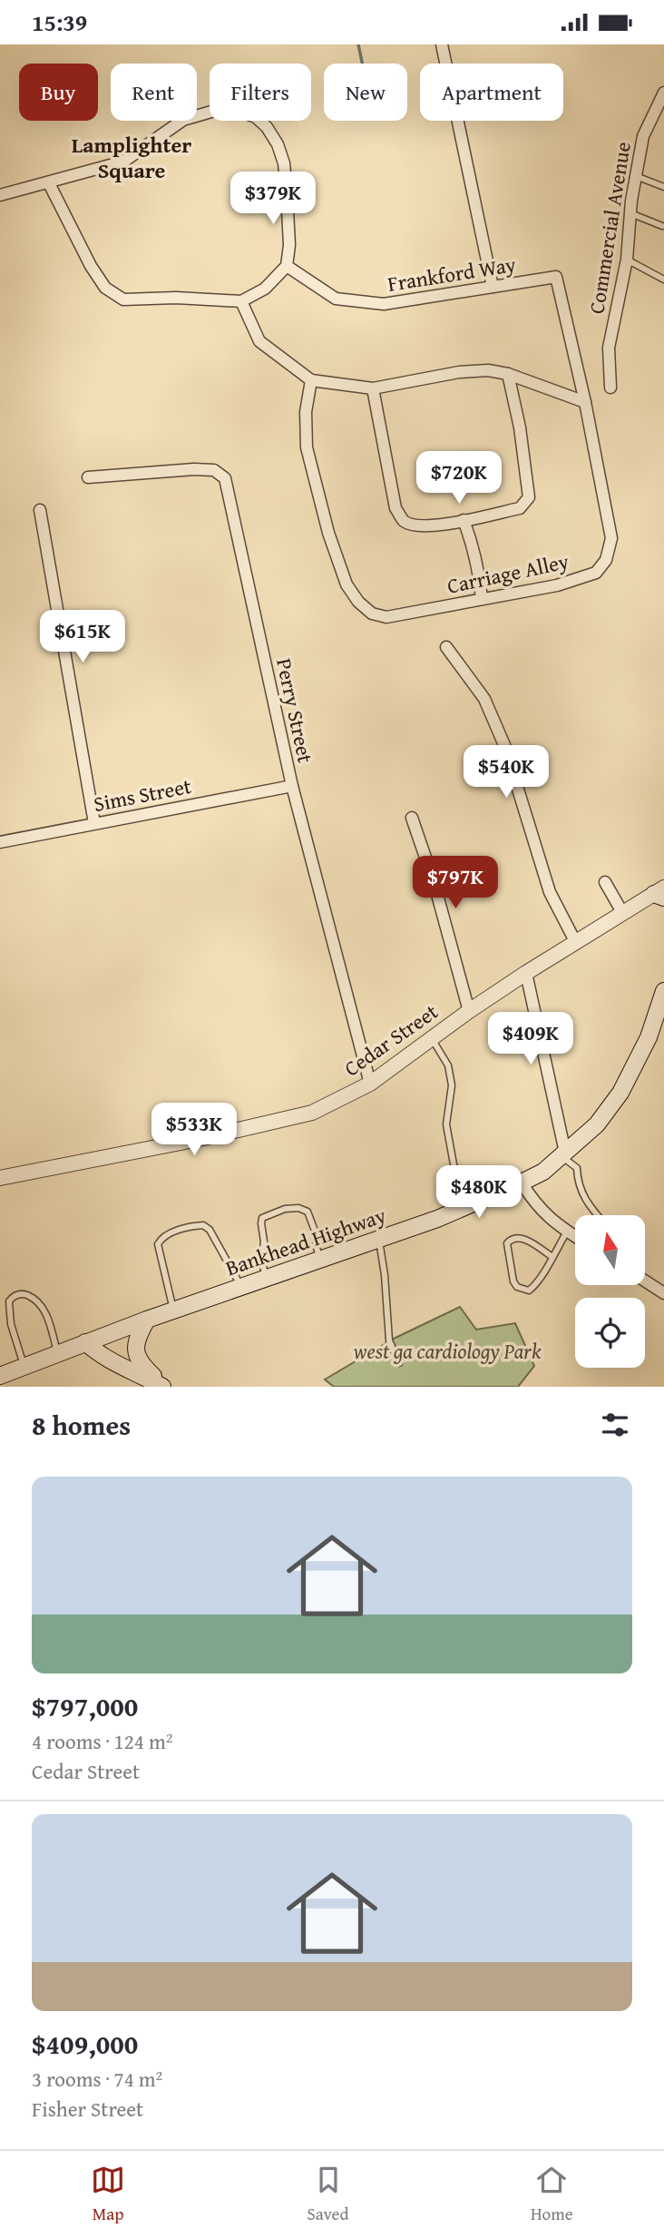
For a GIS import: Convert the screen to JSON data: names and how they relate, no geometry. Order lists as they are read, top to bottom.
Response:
{
  "streets": {
    "main road": ["Bankhead Highway"],
    "street": [
      "Commercial Avenue",
      "Frankford Way",
      "Carriage Alley",
      "Perry Street",
      "Sims Street",
      "Cedar Street"
    ]
  },
  "crossings": [
    ["Frankford Way", "Carriage Alley"],
    ["Perry Street", "Sims Street"],
    ["Perry Street", "Cedar Street"]
  ],
  "districts": ["Lamplighter Square"],
  "parks": ["west ga cardiology Park"],
  "north": "top",
  "page": {
    "status": "15:39",
    "chip": [
      "Buy",
      "Rent",
      "Filters",
      "New",
      "Apartment"
    ],
    "price": [
      "$379K",
      "$720K",
      "$615K",
      "$540K",
      "$797K",
      "$409K",
      "$533K",
      "$480K"
    ],
    "heading": "8 homes",
    "list": [
      {
        "name": "$797,000",
        "note": "4 rooms · 124 m² · Cedar Street"
      },
      {
        "name": "$409,000",
        "note": "3 rooms · 74 m² · Fisher Street"
      }
    ],
    "tabs": ["Map", "Saved", "Home"]
  }
}
